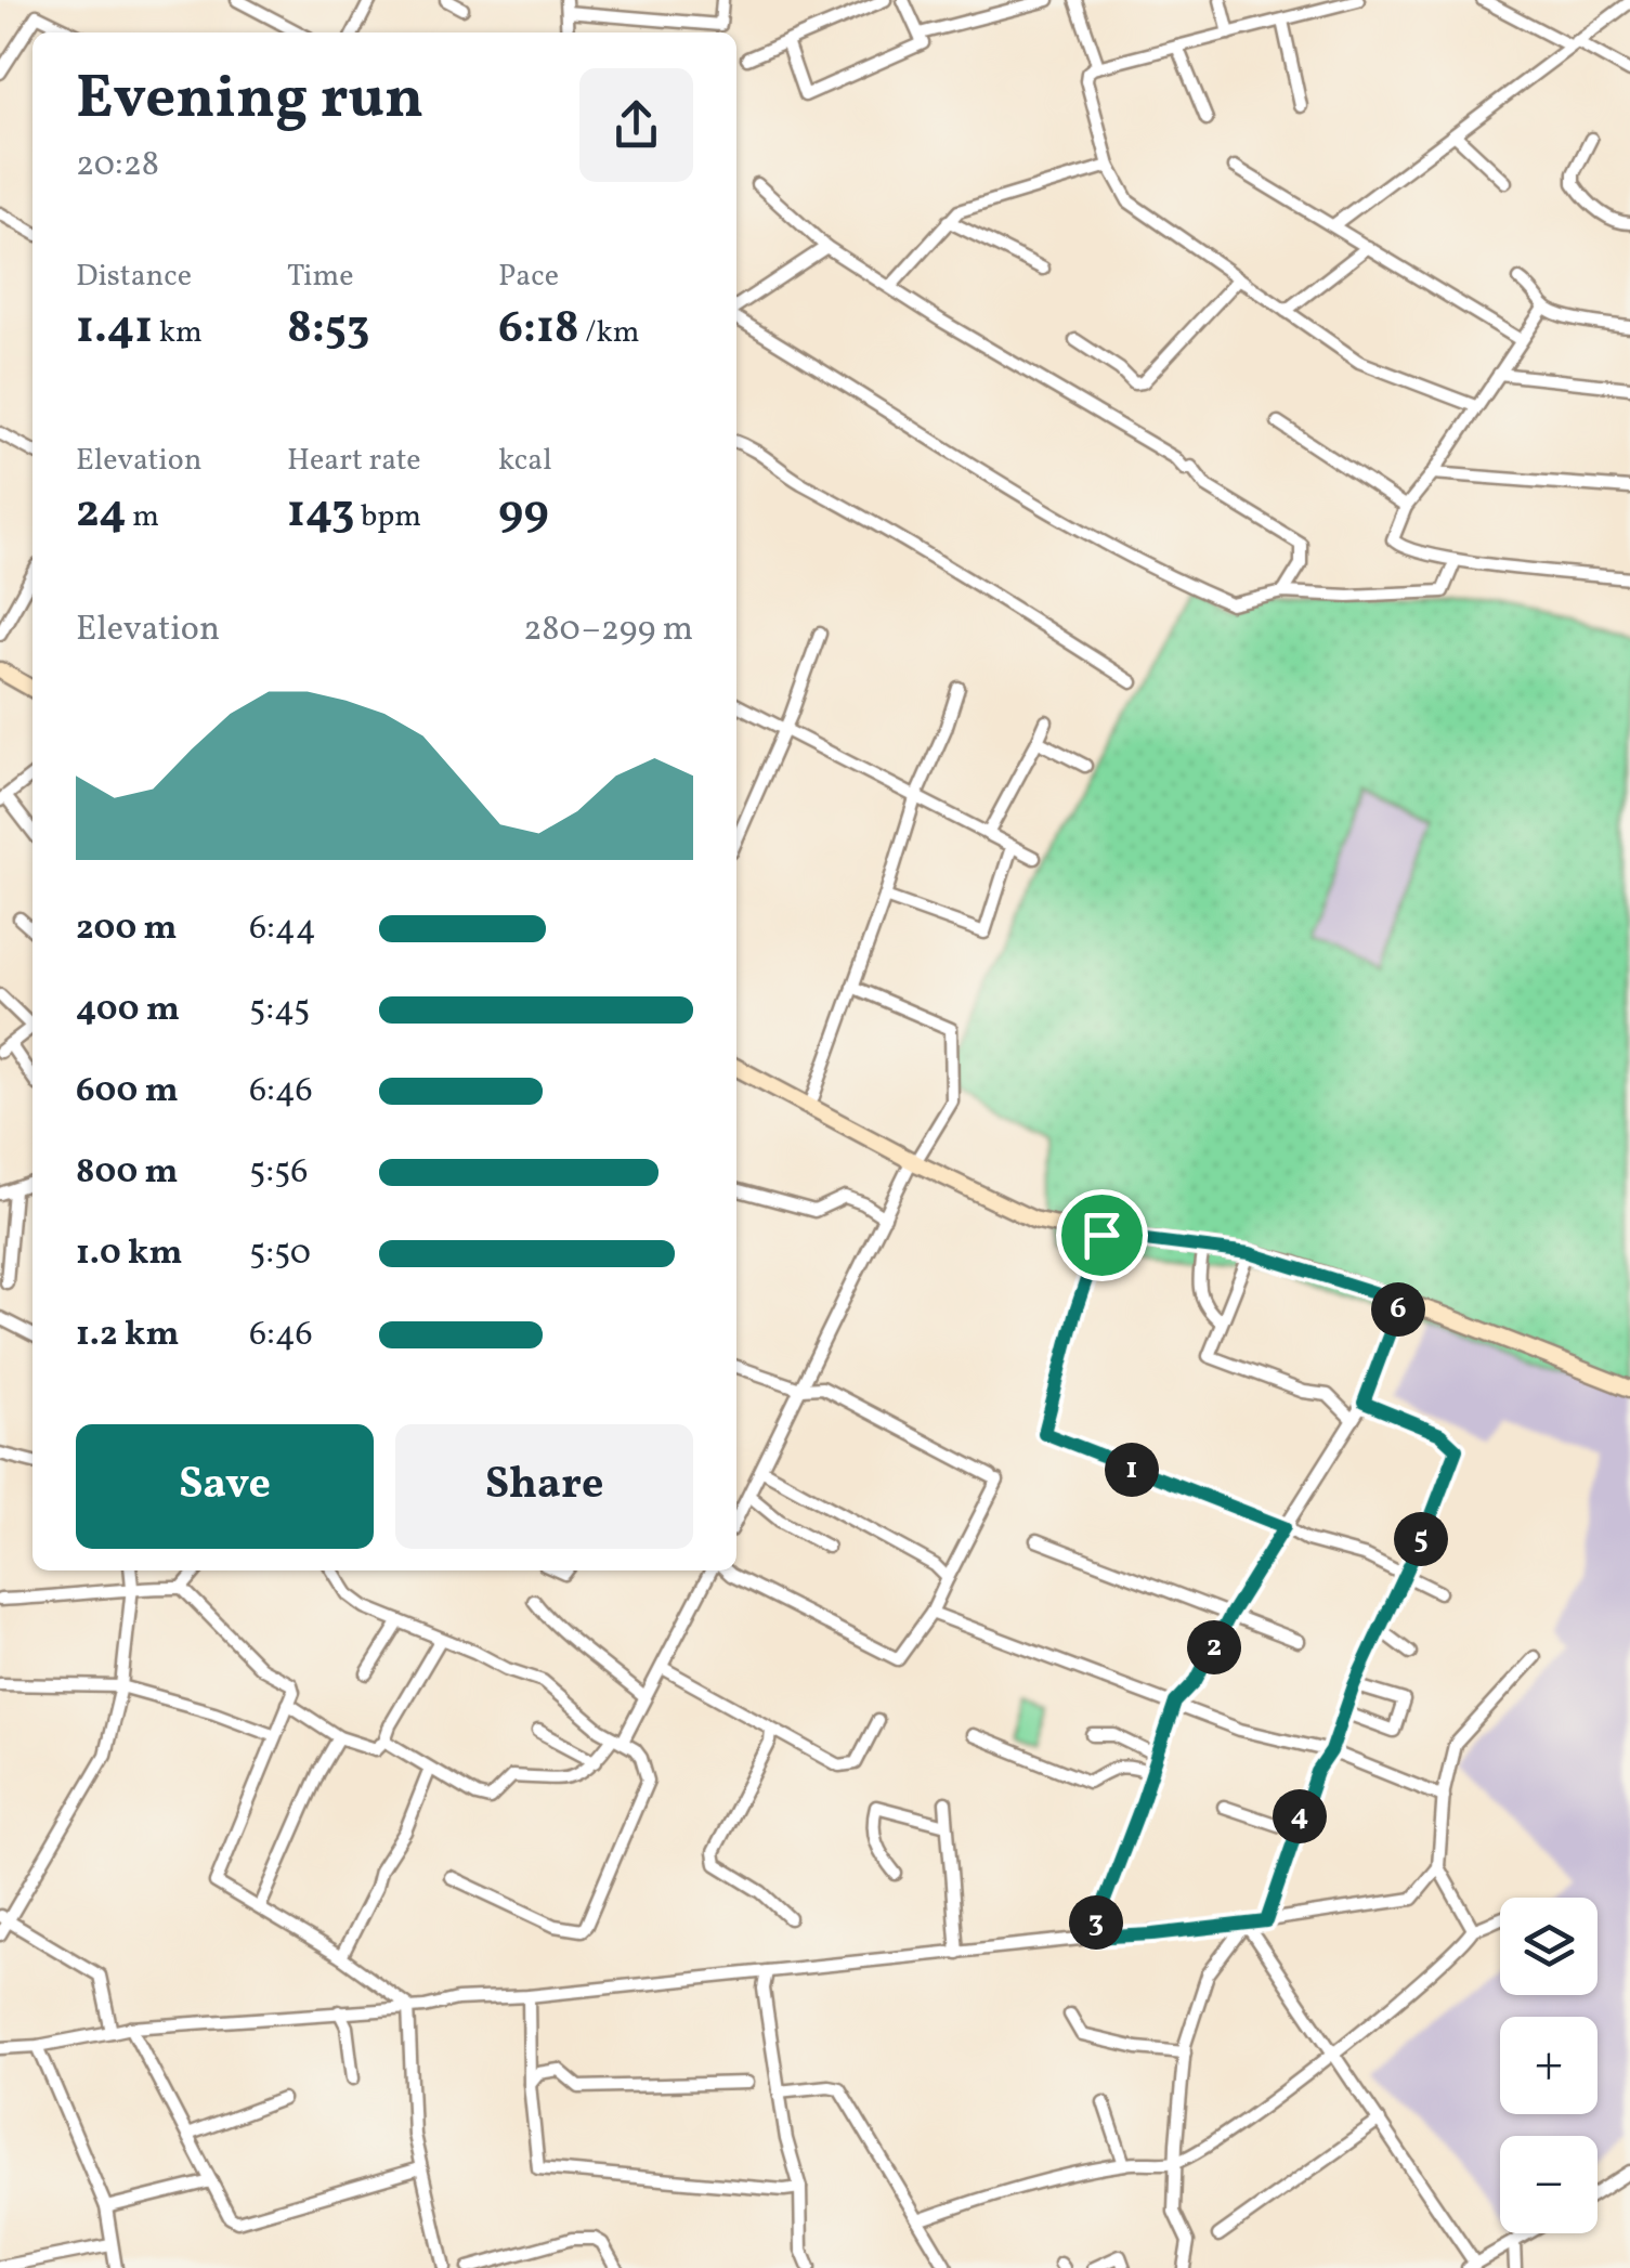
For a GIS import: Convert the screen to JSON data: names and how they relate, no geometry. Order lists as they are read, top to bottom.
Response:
{
  "page": {
    "heading": ["Evening run", "20:28"],
    "stats": [
      ["Distance", "1.41 km"],
      ["Time", "8:53"],
      ["Pace", "6:18 /km"],
      ["Elevation", "24 m"],
      ["Heart rate", "143 bpm"],
      ["kcal", "99"]
    ],
    "chart": ["Elevation", "280–299 m"],
    "list": [
      {
        "name": "200 m",
        "note": "6:44"
      },
      {
        "name": "400 m",
        "note": "5:45"
      },
      {
        "name": "600 m",
        "note": "6:46"
      },
      {
        "name": "800 m",
        "note": "5:56"
      },
      {
        "name": "1.0 km",
        "note": "5:50"
      },
      {
        "name": "1.2 km",
        "note": "6:46"
      }
    ],
    "pins": [
      "6",
      "1",
      "5",
      "2",
      "4",
      "3"
    ],
    "buttons": ["Save", "Share"],
    "map_buttons": ["+", "−"]
  }
}
